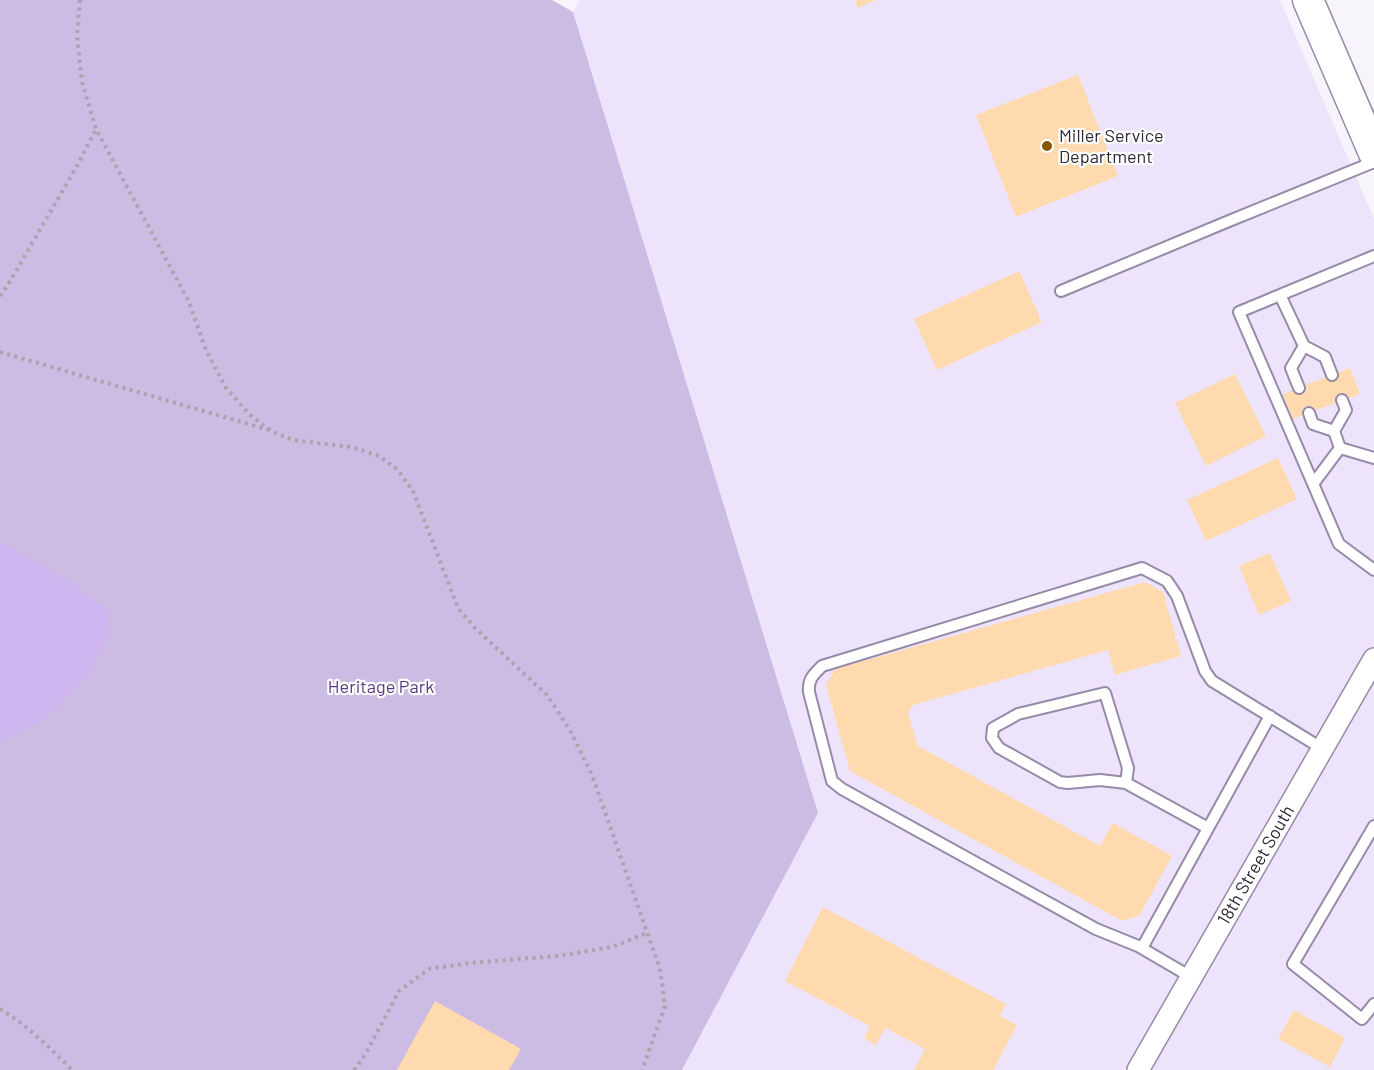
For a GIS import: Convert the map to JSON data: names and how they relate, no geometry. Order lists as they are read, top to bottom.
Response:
{
  "streets": {
    "street": ["18th Street South"]
  },
  "parks": ["Heritage Park"],
  "places": ["Miller Service Department"]
}
